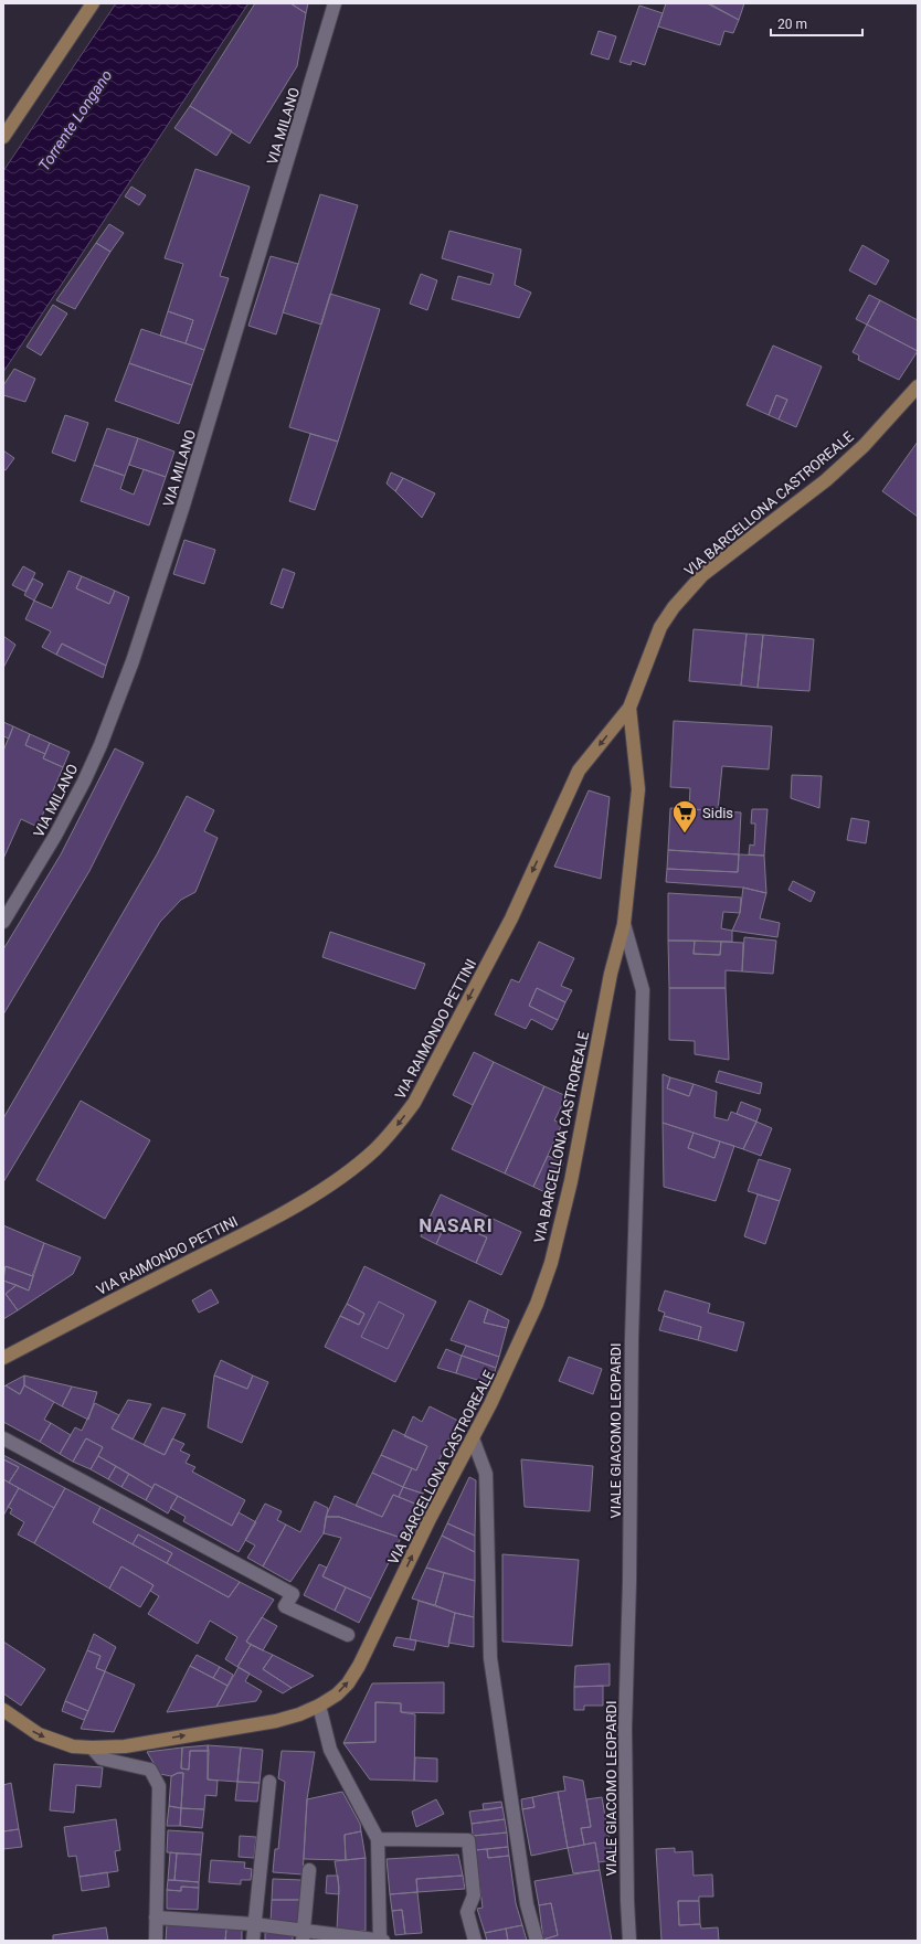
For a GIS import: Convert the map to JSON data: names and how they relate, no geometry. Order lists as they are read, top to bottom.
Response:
{
  "streets": {
    "street": [
      "VIA MILANO",
      "VIA BARCELLONA CASTROREALE",
      "VIA RAIMONDO PETTINI",
      "VIALE GIACOMO LEOPARDI"
    ]
  },
  "crossings": [
    ["VIA BARCELLONA CASTROREALE", "VIA RAIMONDO PETTINI"],
    ["VIA BARCELLONA CASTROREALE", "VIALE GIACOMO LEOPARDI"]
  ],
  "one_way": ["VIA RAIMONDO PETTINI"],
  "districts": ["NASARI"],
  "water": ["Torrente Longano"],
  "places": {
    "supermarket": ["Sidis"]
  },
  "scale_bar": "20 m"
}
